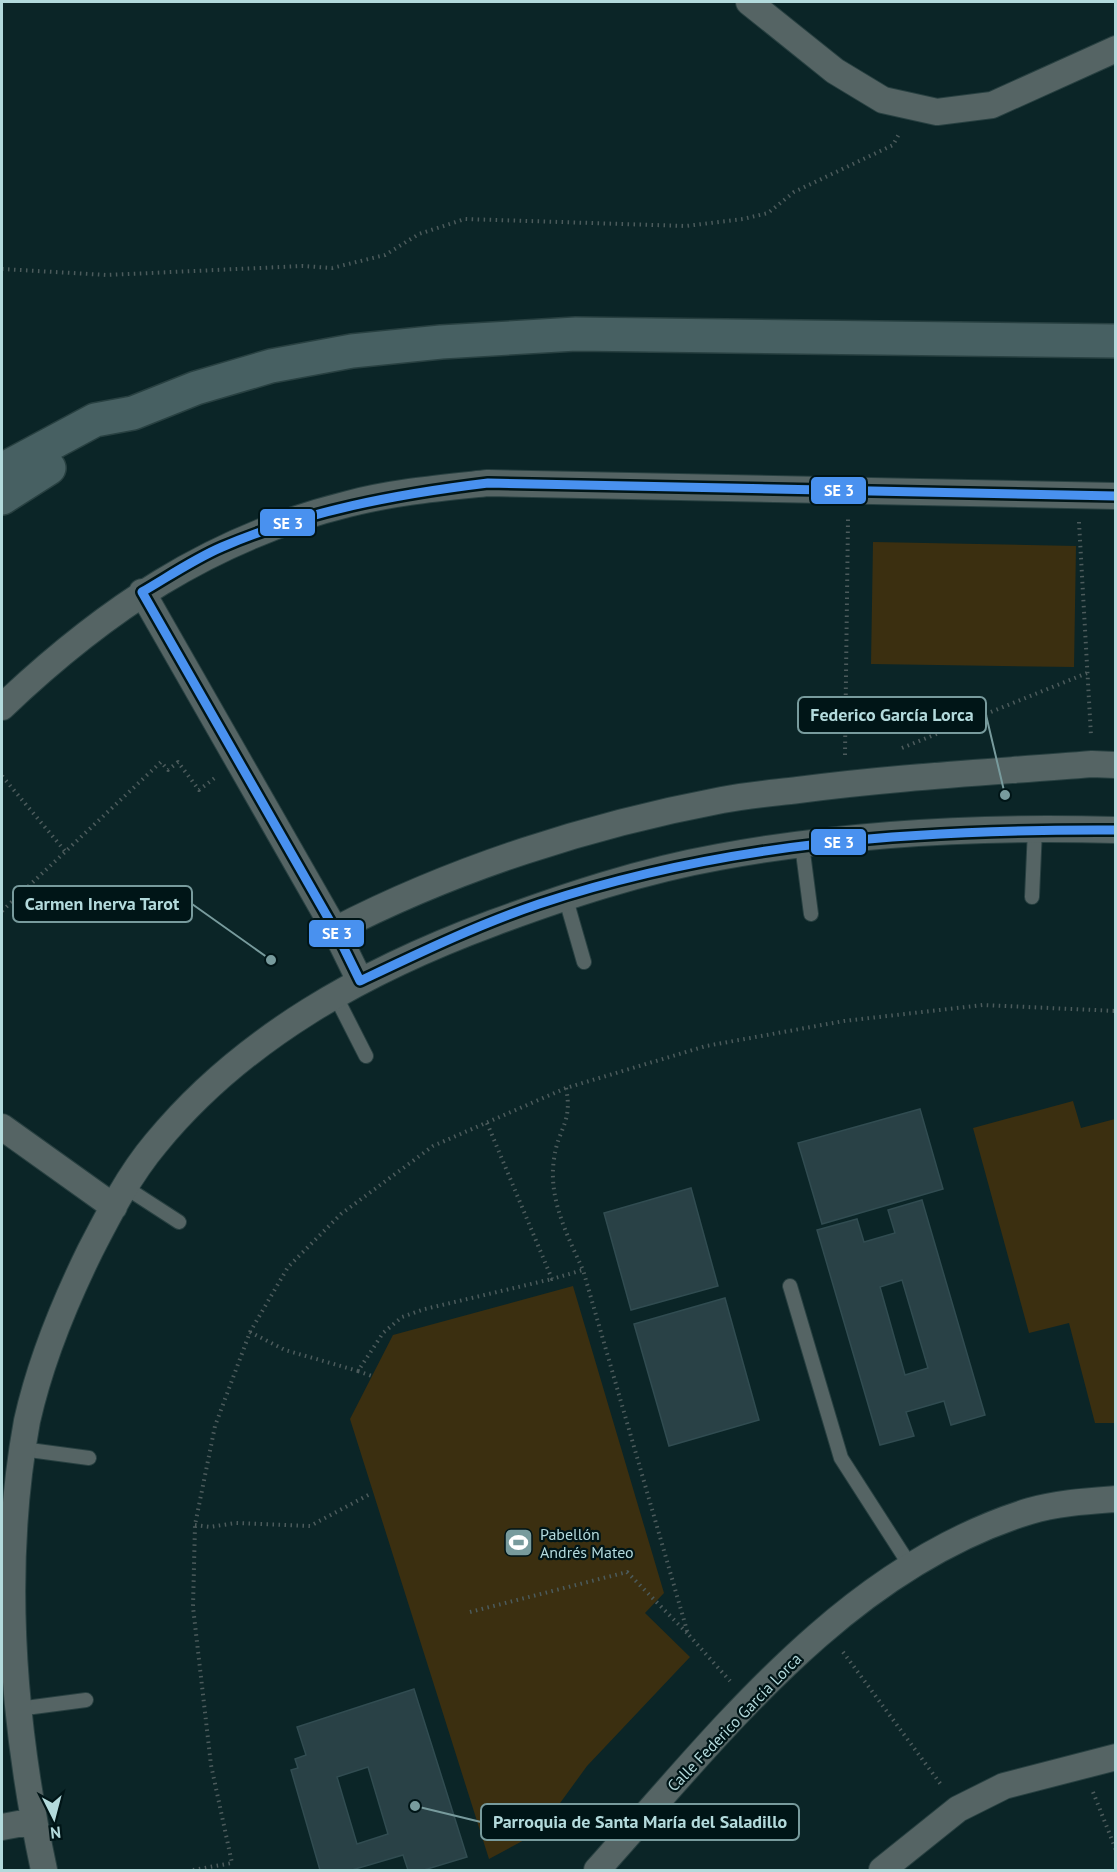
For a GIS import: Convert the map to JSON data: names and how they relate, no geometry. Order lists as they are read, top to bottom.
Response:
{
  "streets": {
    "street": ["Calle Federico García Lorca"]
  },
  "places": {
    "other": ["Federico García Lorca", "Carmen Inerva Tarot", "Parroquia de Santa María del Saladillo"],
    "sports": ["Pabellón Andrés Mateo"]
  },
  "north": "bottom"
}
